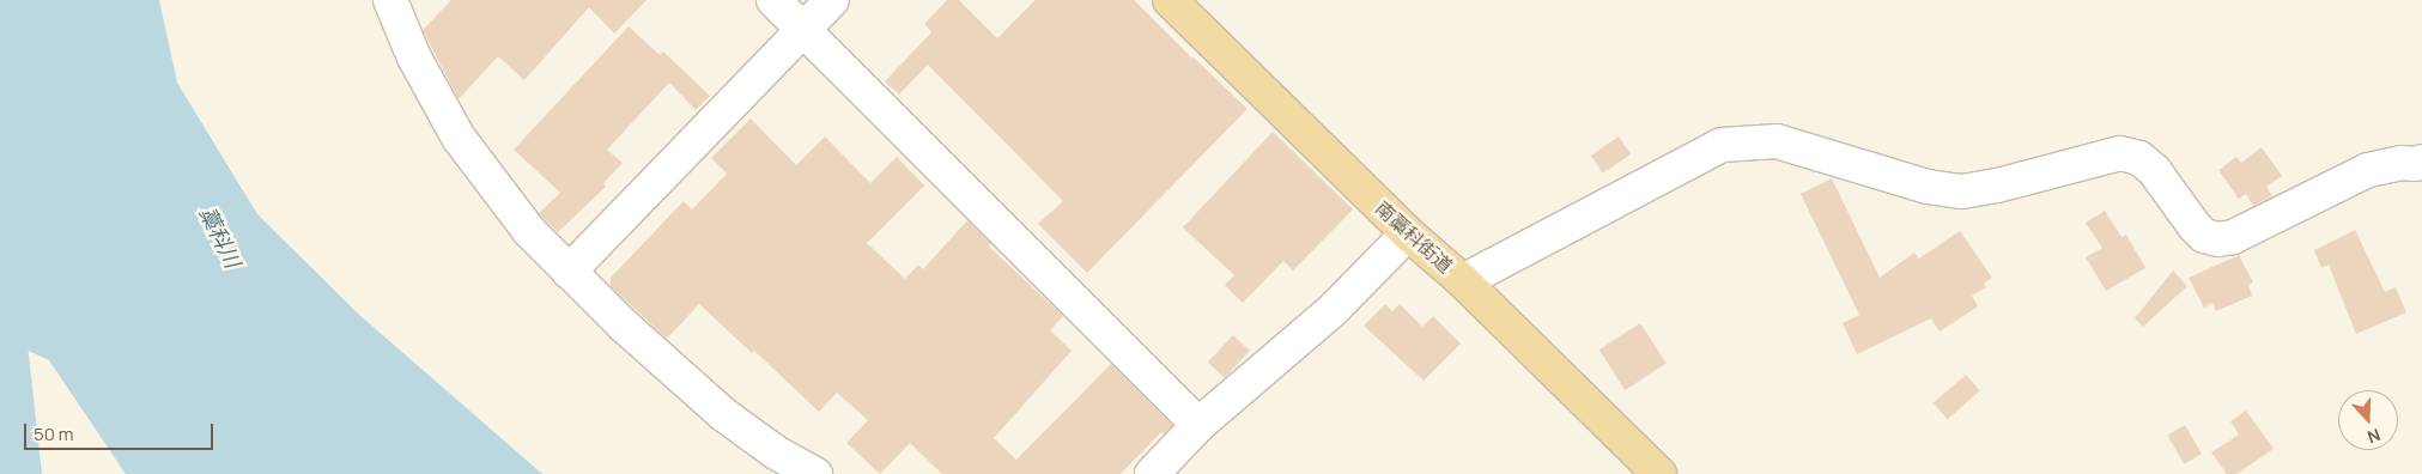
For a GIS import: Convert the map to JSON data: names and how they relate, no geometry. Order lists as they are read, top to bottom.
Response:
{
  "streets": {
    "main road": ["南藁科街道"]
  },
  "water": ["藁科川"],
  "scale_bar": "50 m",
  "north": "bottom"
}
